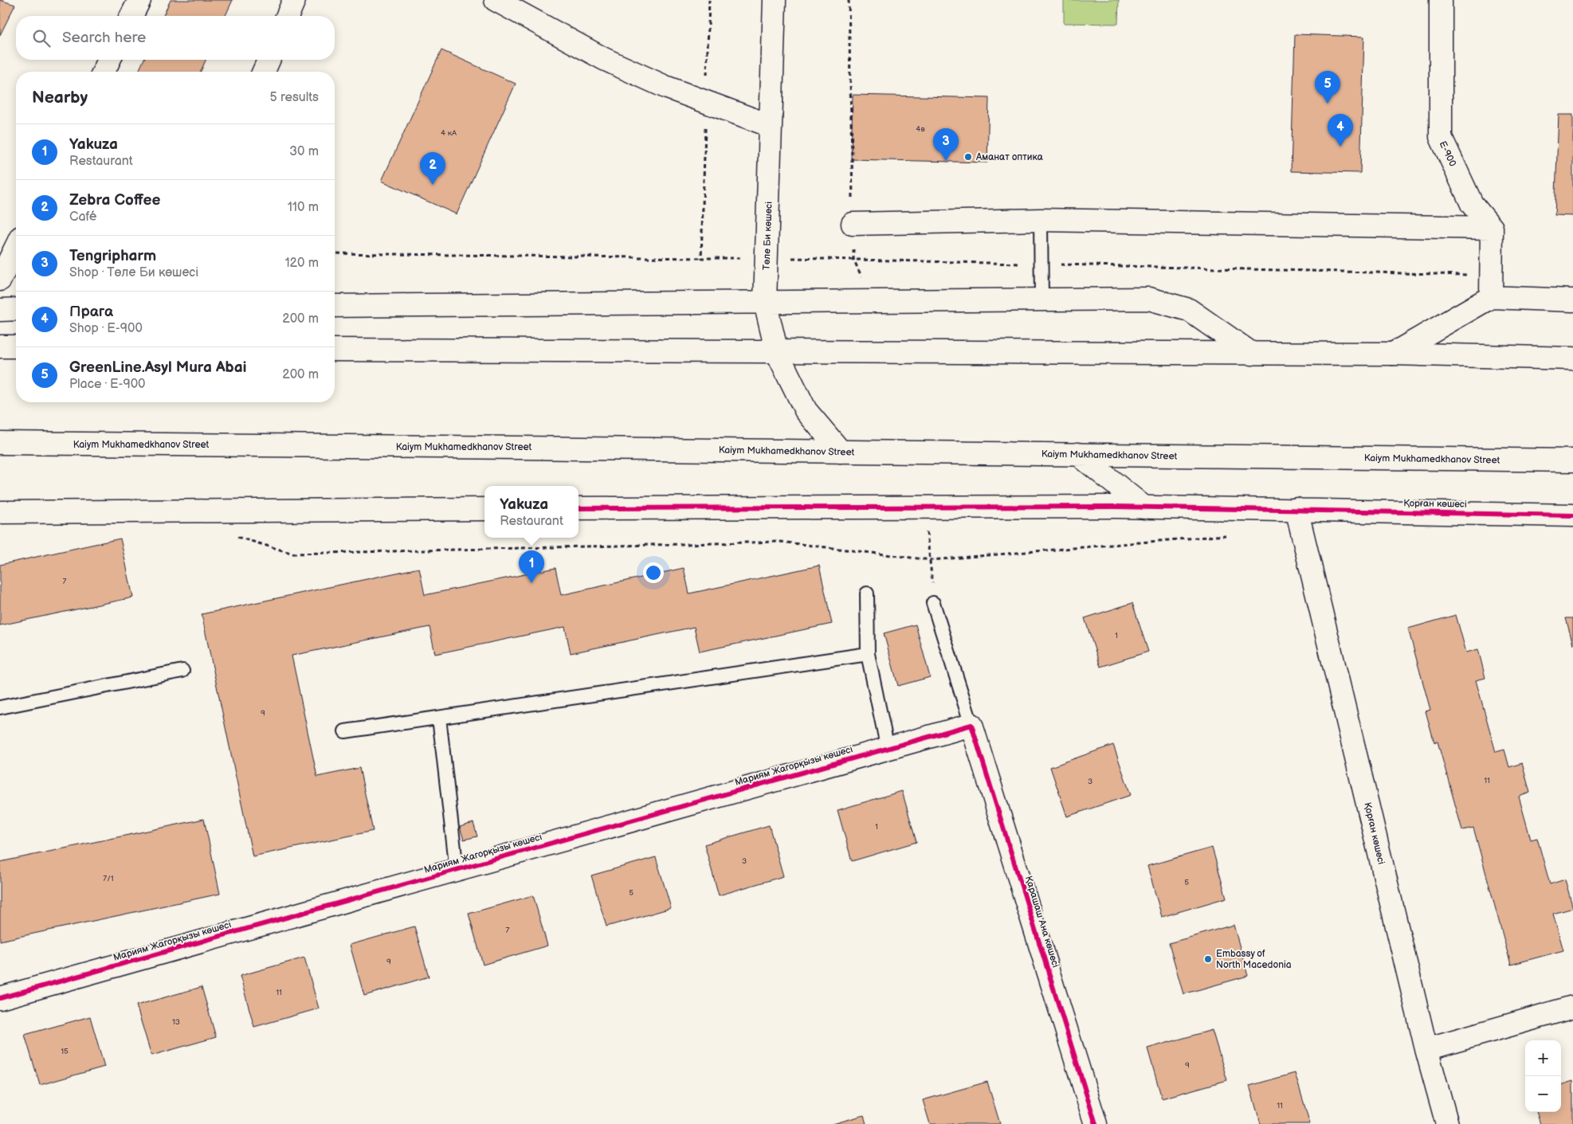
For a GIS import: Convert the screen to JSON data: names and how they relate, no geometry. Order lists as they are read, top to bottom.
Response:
{
  "streets": {
    "street": [
      "E-900",
      "Төле Би көшесі",
      "Kaiym Mukhamedkhanov Street",
      "Қорған көшесі",
      "Мариям Жагорқызы көшесі",
      "Қарашаш Ана көшесі"
    ]
  },
  "crossings": [
    ["Төле Би көшесі", "Kaiym Mukhamedkhanov Street"],
    ["Мариям Жагорқызы көшесі", "Қарашаш Ана көшесі"]
  ],
  "places": ["Аманат оптика", "Embassy of North Macedonia"],
  "house_numbers": [
    "4в",
    "4 кА",
    "7",
    "1",
    "9",
    "11",
    "3",
    "1",
    "3",
    "7/1",
    "5",
    "5",
    "7",
    "9",
    "11",
    "13",
    "15",
    "9",
    "11"
  ],
  "page": {
    "search": "Search here",
    "pins": [
      "5",
      "4",
      "3",
      "2",
      "1"
    ],
    "heading": ["Nearby", "5 results"],
    "list": [
      {
        "mark": "1",
        "name": "Yakuza",
        "note": "Restaurant",
        "value": "30 m"
      },
      {
        "mark": "2",
        "name": "Zebra Coffee",
        "note": "Café",
        "value": "110 m"
      },
      {
        "mark": "3",
        "name": "Tengripharm",
        "note": "Shop · Төле Би көшесі",
        "value": "120 m"
      },
      {
        "mark": "4",
        "name": "Прага",
        "note": "Shop · E-900",
        "value": "200 m"
      },
      {
        "mark": "5",
        "name": "GreenLine.Asyl Mura Abai",
        "note": "Place · E-900",
        "value": "200 m"
      }
    ],
    "popup": ["Yakuza", "Restaurant"],
    "map_buttons": ["+", "−"]
  }
}
